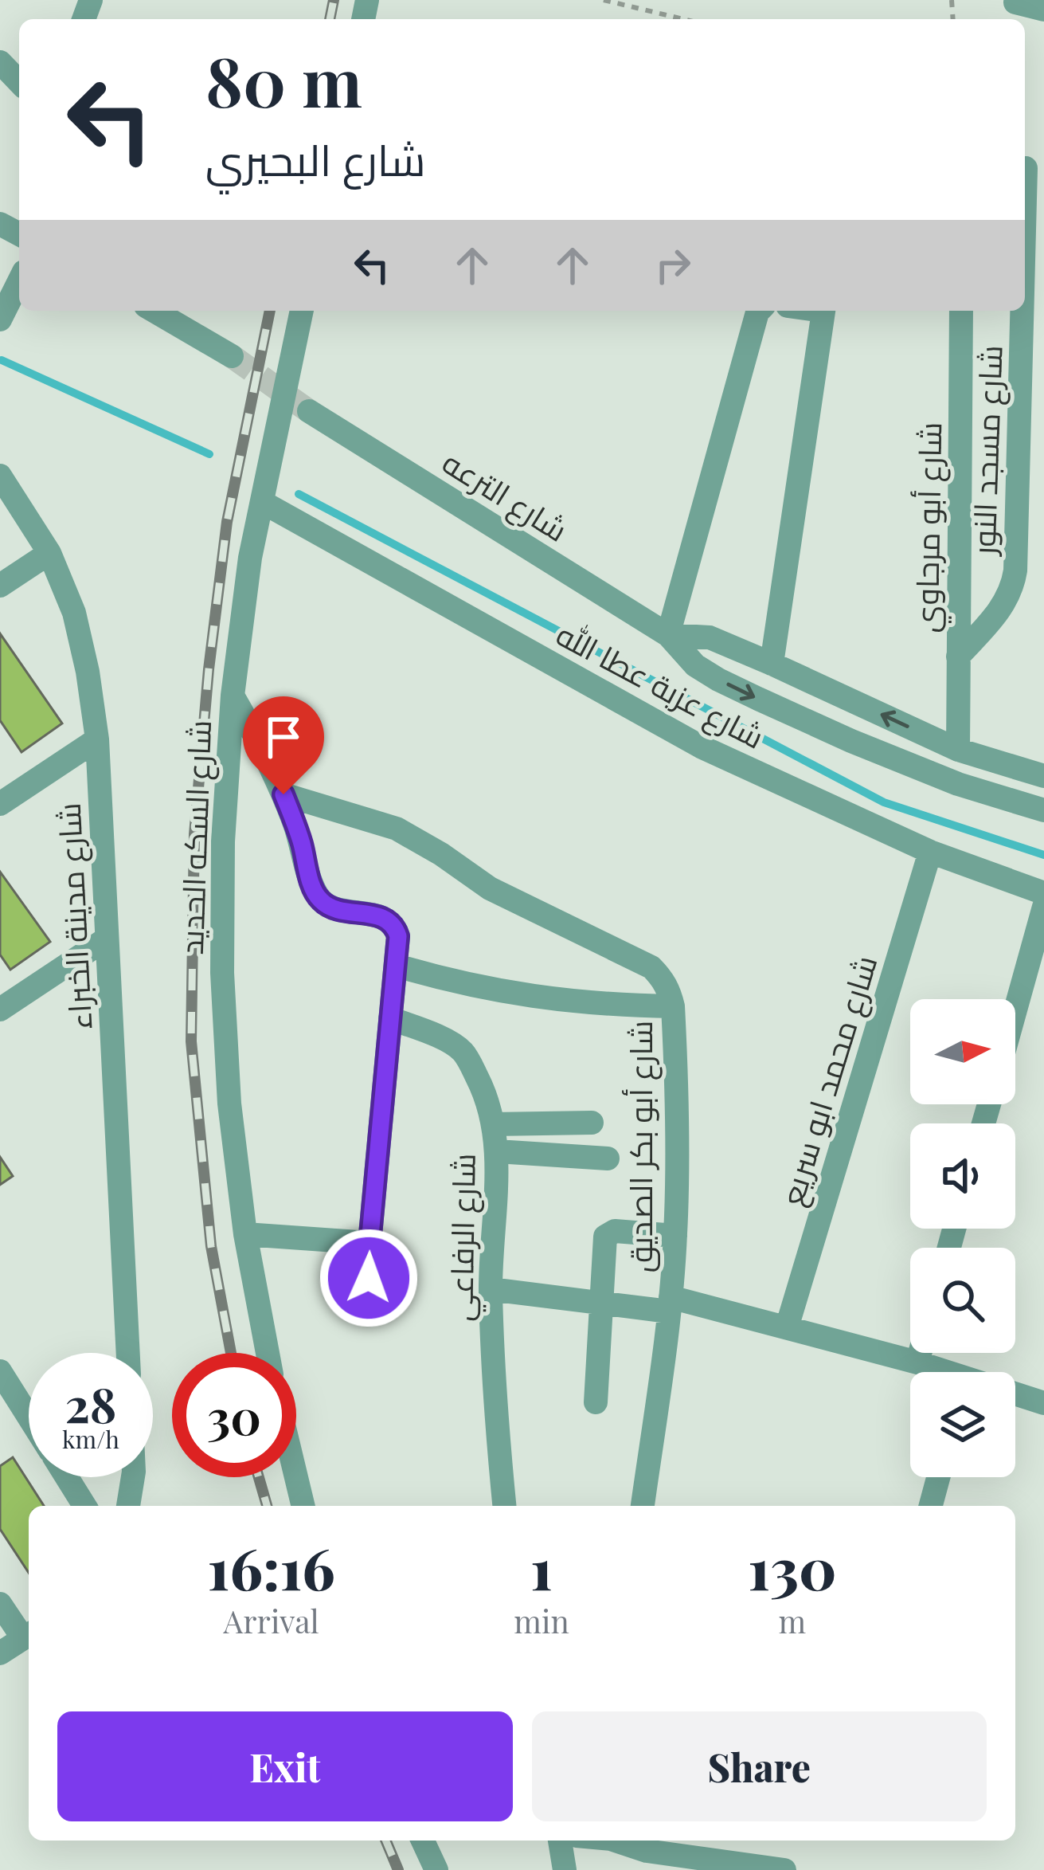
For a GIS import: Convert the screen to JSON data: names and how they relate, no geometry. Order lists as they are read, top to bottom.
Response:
{
  "streets": {
    "street": [
      "شارع مسجد النور",
      "شارع الترعه",
      "شارع أبو مرجاوي",
      "شارع عزبة عطا الله",
      "شارع السكه الحديد",
      "شارع مدينة الخبراء",
      "شارع محمد ابو سريع",
      "شارع أبو بكر الصديق",
      "شارع الرفاعي"
    ]
  },
  "crossings": [
    ["شارع مسجد النور", "شارع أبو مرجاوي"],
    ["شارع الترعه", "شارع أبو مرجاوي"],
    ["شارع عزبة عطا الله", "شارع السكه الحديد"],
    ["شارع عزبة عطا الله", "شارع محمد ابو سريع"]
  ],
  "north": "right",
  "page": {
    "turn": ["80 m", "شارع البحيري"],
    "speed": "28 km/h",
    "limit": "30",
    "eta": [
      "16:16",
      "Arrival",
      "1",
      "min",
      "130",
      "m"
    ],
    "buttons": ["Exit", "Share"]
  }
}
